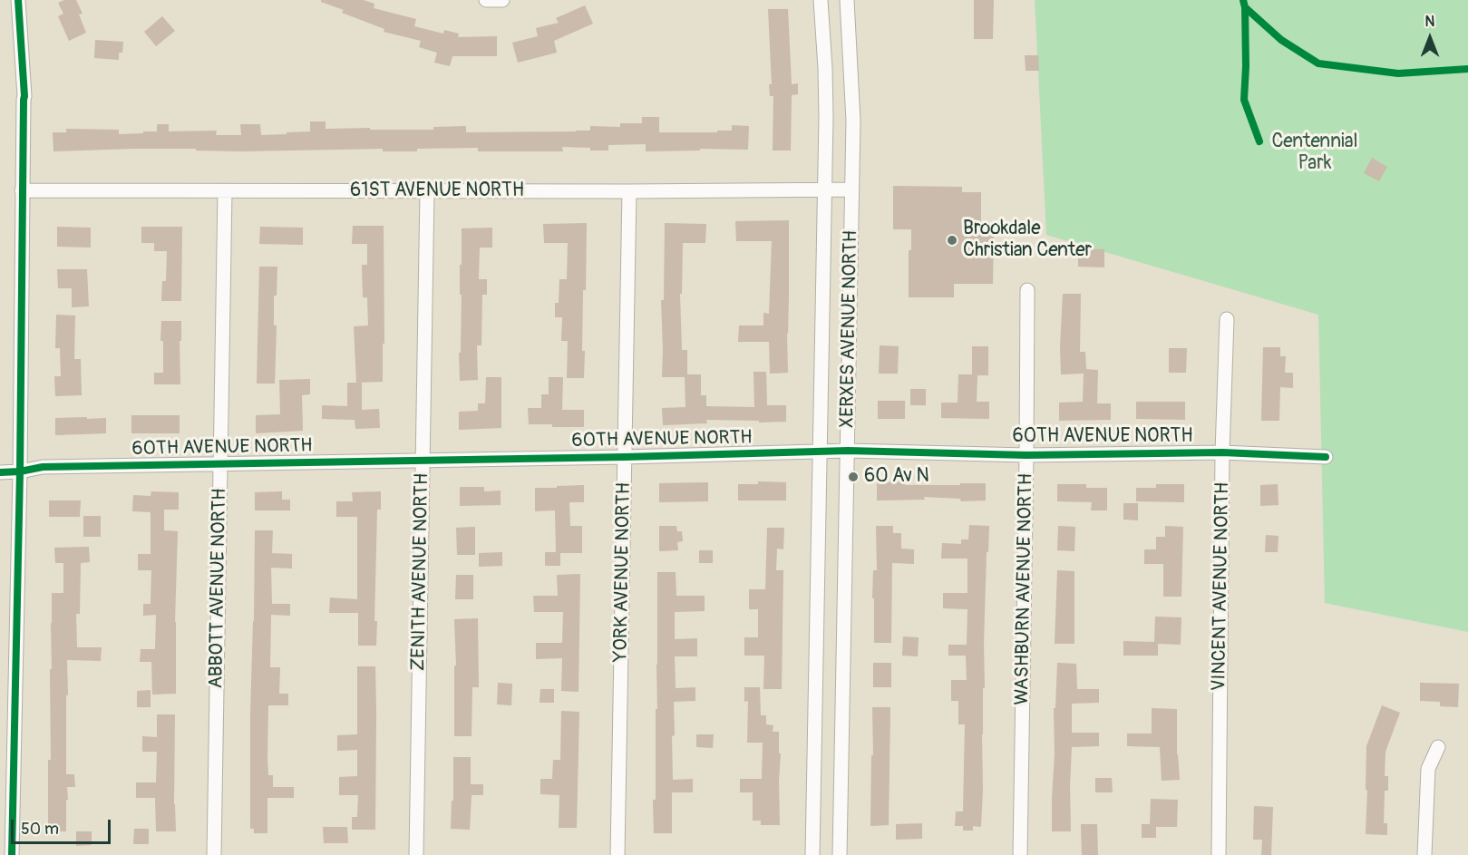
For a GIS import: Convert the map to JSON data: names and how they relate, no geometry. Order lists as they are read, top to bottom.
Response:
{
  "streets": {
    "street": [
      "61ST AVENUE NORTH",
      "XERXES AVENUE NORTH",
      "60TH AVENUE NORTH",
      "ZENITH AVENUE NORTH",
      "YORK AVENUE NORTH",
      "VINCENT AVENUE NORTH",
      "ABBOTT AVENUE NORTH",
      "WASHBURN AVENUE NORTH"
    ]
  },
  "crossings": [
    ["61ST AVENUE NORTH", "XERXES AVENUE NORTH"],
    ["61ST AVENUE NORTH", "ZENITH AVENUE NORTH"],
    ["61ST AVENUE NORTH", "YORK AVENUE NORTH"],
    ["61ST AVENUE NORTH", "ABBOTT AVENUE NORTH"],
    ["XERXES AVENUE NORTH", "60TH AVENUE NORTH"],
    ["60TH AVENUE NORTH", "ZENITH AVENUE NORTH"],
    ["60TH AVENUE NORTH", "YORK AVENUE NORTH"],
    ["60TH AVENUE NORTH", "VINCENT AVENUE NORTH"],
    ["60TH AVENUE NORTH", "ABBOTT AVENUE NORTH"],
    ["60TH AVENUE NORTH", "WASHBURN AVENUE NORTH"]
  ],
  "parks": ["Centennial Park"],
  "places": ["Brookdale Christian Center", "60 Av N"],
  "scale_bar": "50 m",
  "north": "top"
}
